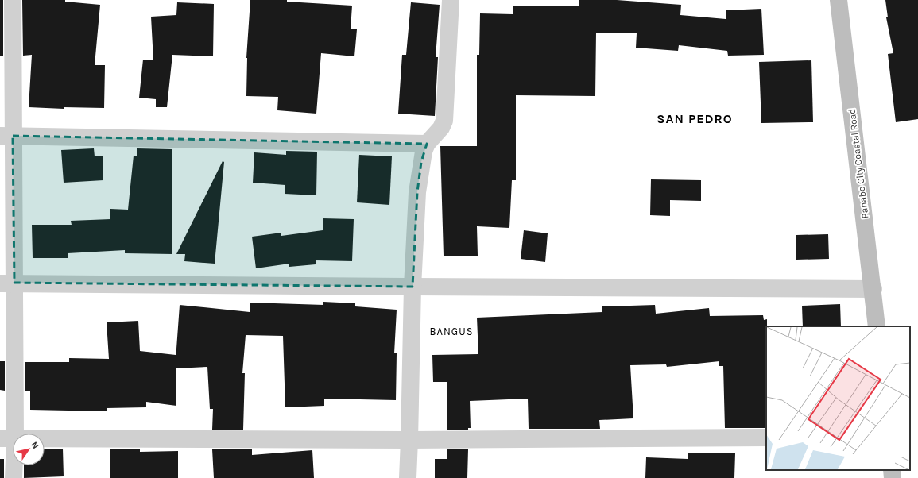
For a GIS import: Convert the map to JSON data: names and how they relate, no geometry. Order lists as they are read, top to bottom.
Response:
{
  "streets": {
    "main road": ["Panabo City Coastal Road"]
  },
  "districts": ["SAN PEDRO", "BANGUS"],
  "north": "top right"
}
